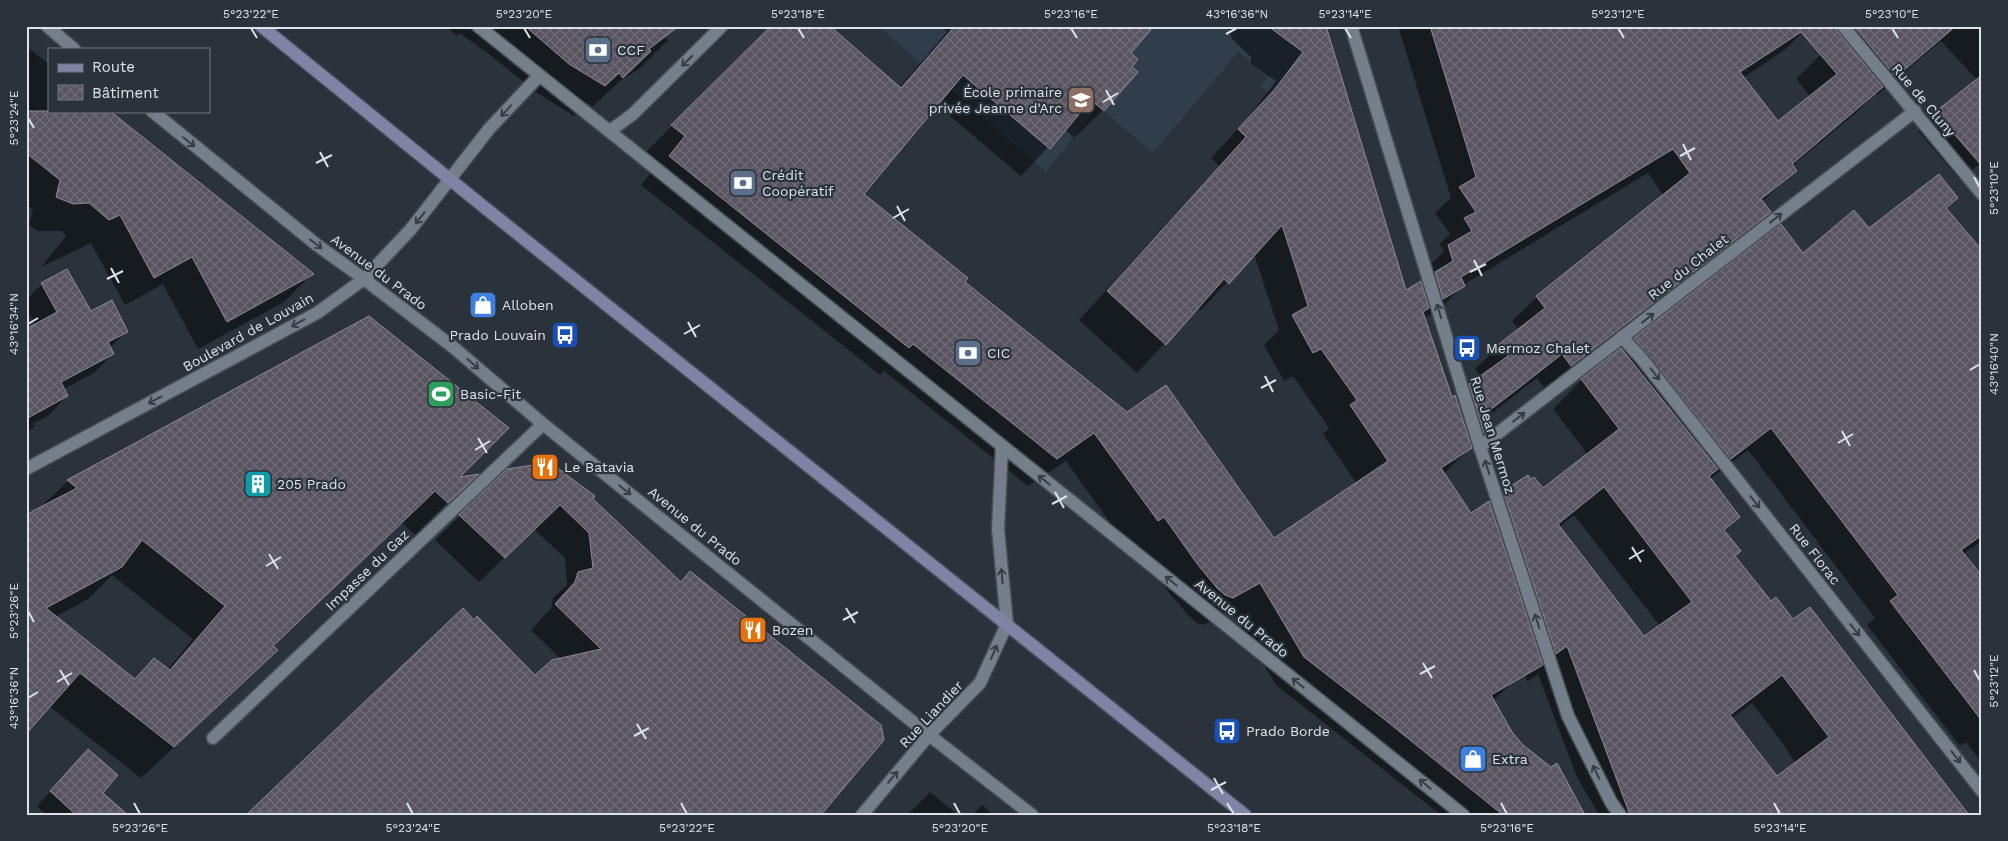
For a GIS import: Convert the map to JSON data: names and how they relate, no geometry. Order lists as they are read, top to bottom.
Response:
{
  "streets": {
    "street": [
      "Rue de Cluny",
      "Rue du Chalet",
      "Avenue du Prado",
      "Boulevard de Louvain",
      "Rue Jean Mermoz",
      "Rue Florac",
      "Impasse du Gaz",
      "Rue Liandier"
    ]
  },
  "crossings": [
    ["Rue de Cluny", "Rue du Chalet"],
    ["Rue du Chalet", "Rue Jean Mermoz"],
    ["Rue du Chalet", "Rue Florac"],
    ["Avenue du Prado", "Boulevard de Louvain"],
    ["Avenue du Prado", "Impasse du Gaz"],
    ["Avenue du Prado", "Rue Liandier"]
  ],
  "one_way": [
    "Rue du Chalet",
    "Boulevard de Louvain",
    "Rue Jean Mermoz",
    "Rue Florac",
    "Rue Liandier"
  ],
  "places": {
    "bank": ["CCF", "Crédit Coopératif", "CIC"],
    "school or university": ["École primaire privée Jeanne d'Arc"],
    "shop": ["Alloben", "Extra"],
    "bus stop": ["Prado Louvain", "Mermoz Chalet", "Prado Borde"],
    "sports": ["Basic-Fit"],
    "restaurant": ["Le Batavia", "Bozen"],
    "building": ["205 Prado"]
  },
  "legend": ["Route", "Bâtiment"],
  "coordinates": [
    "5°23'22\"E",
    "5°23'20\"E",
    "5°23'18\"E",
    "5°23'16\"E",
    "43°16'36\"N",
    "5°23'14\"E",
    "5°23'12\"E",
    "5°23'10\"E",
    "5°23'24\"E",
    "43°16'34\"N",
    "43°16'40\"N",
    "5°23'26\"E"
  ]
}
